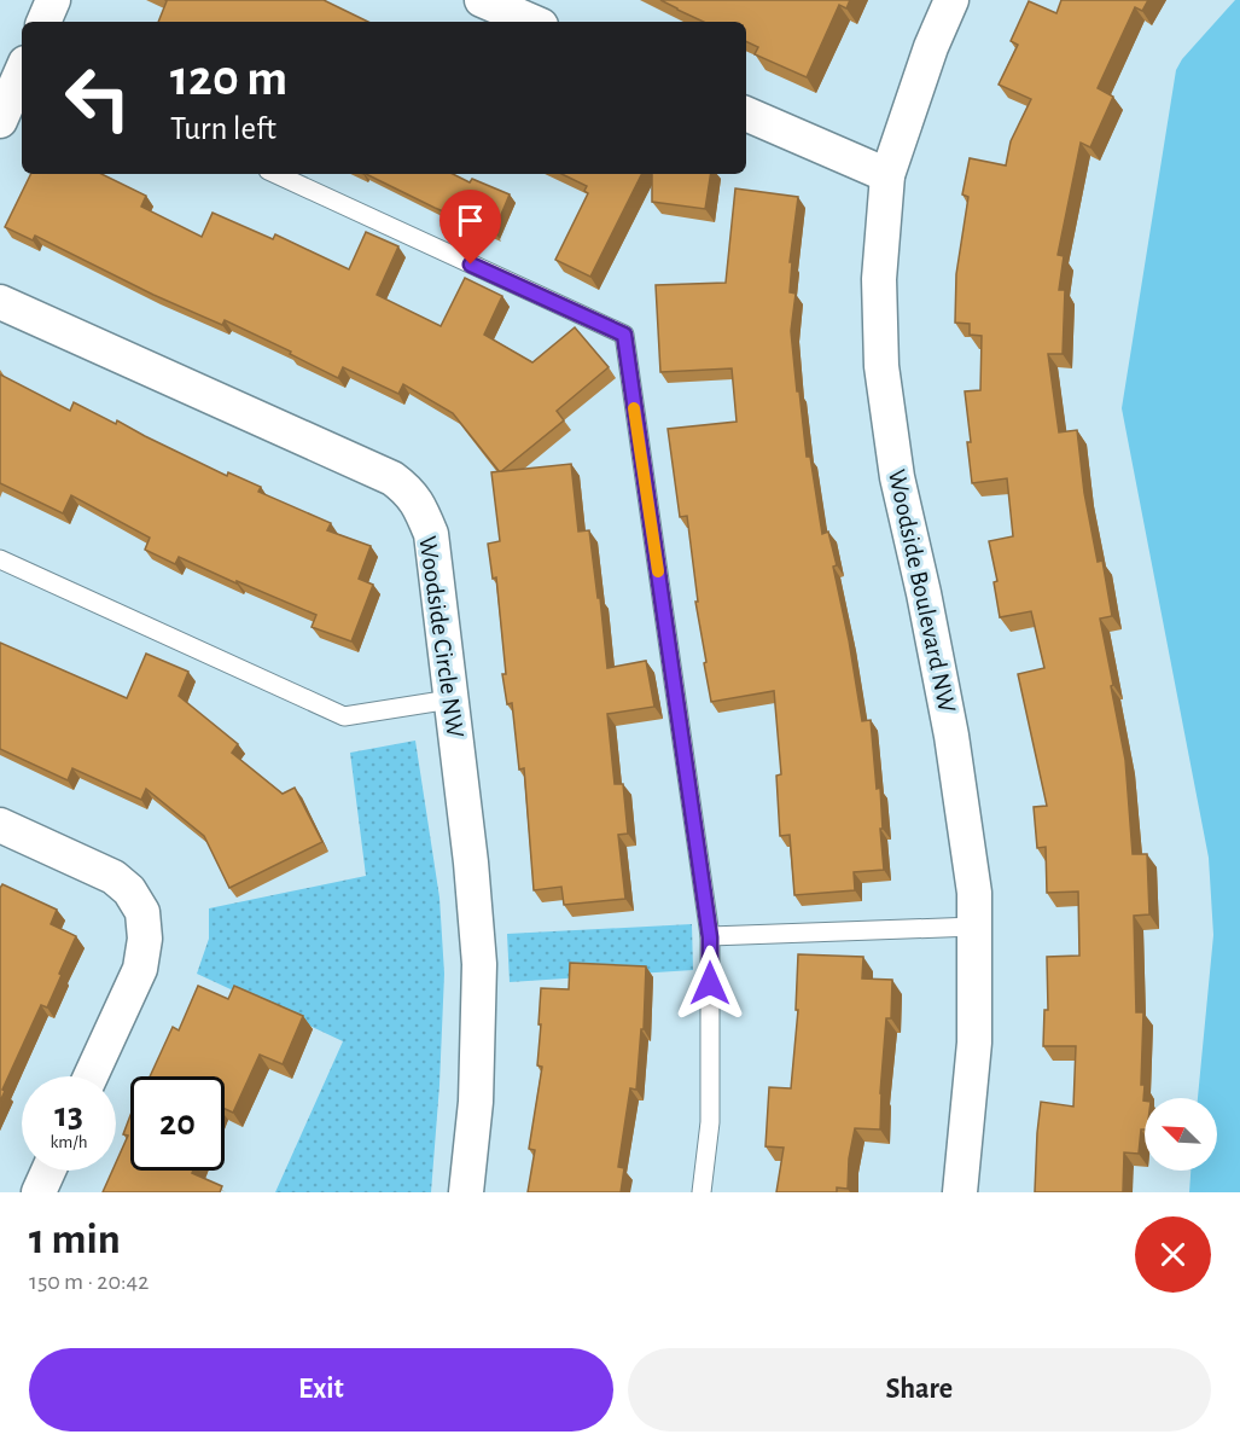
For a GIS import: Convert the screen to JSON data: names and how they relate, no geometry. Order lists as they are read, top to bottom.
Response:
{
  "streets": {
    "street": ["Woodside Boulevard NW", "Woodside Circle NW"]
  },
  "north": "top left",
  "page": {
    "turn": ["120 m", "Turn left"],
    "speed": "13 km/h",
    "limit": "20",
    "heading": ["1 min", "150 m · 20:42"],
    "buttons": ["Exit", "Share"]
  }
}
